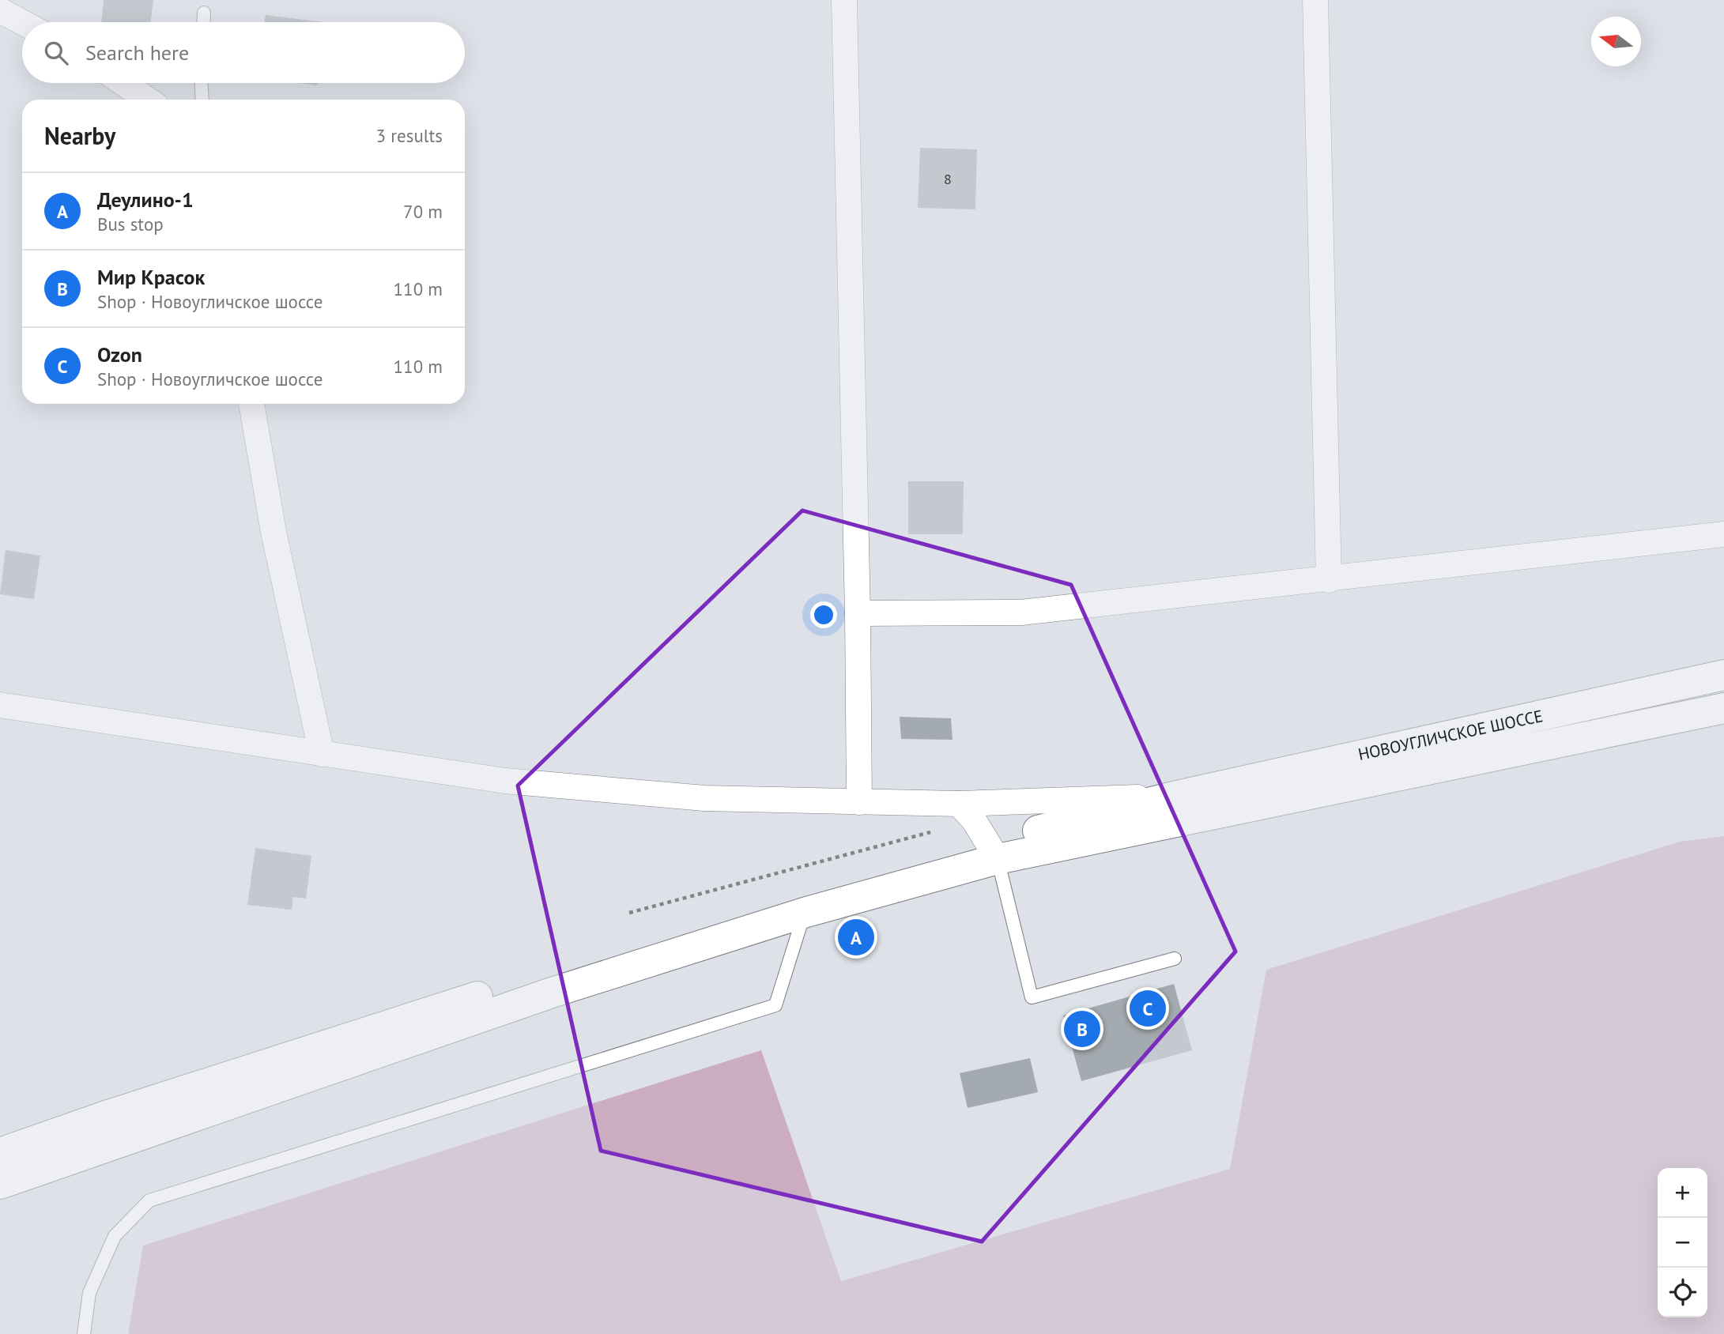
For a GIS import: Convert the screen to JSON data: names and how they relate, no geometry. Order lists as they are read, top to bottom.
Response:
{
  "streets": {
    "main road": ["НОВОУГЛИЧСКОЕ ШОССЕ"]
  },
  "house_numbers": ["8"],
  "north": "left",
  "page": {
    "search": "Search here",
    "heading": ["Nearby", "3 results"],
    "list": [
      {
        "mark": "A",
        "name": "Деулино-1",
        "note": "Bus stop",
        "value": "70 m"
      },
      {
        "mark": "B",
        "name": "Мир Красок",
        "note": "Shop · Новоугличское шоссе",
        "value": "110 m"
      },
      {
        "mark": "C",
        "name": "Ozon",
        "note": "Shop · Новоугличское шоссе",
        "value": "110 m"
      }
    ],
    "pins": ["A", "C", "B"],
    "map_buttons": ["+", "−"]
  }
}
